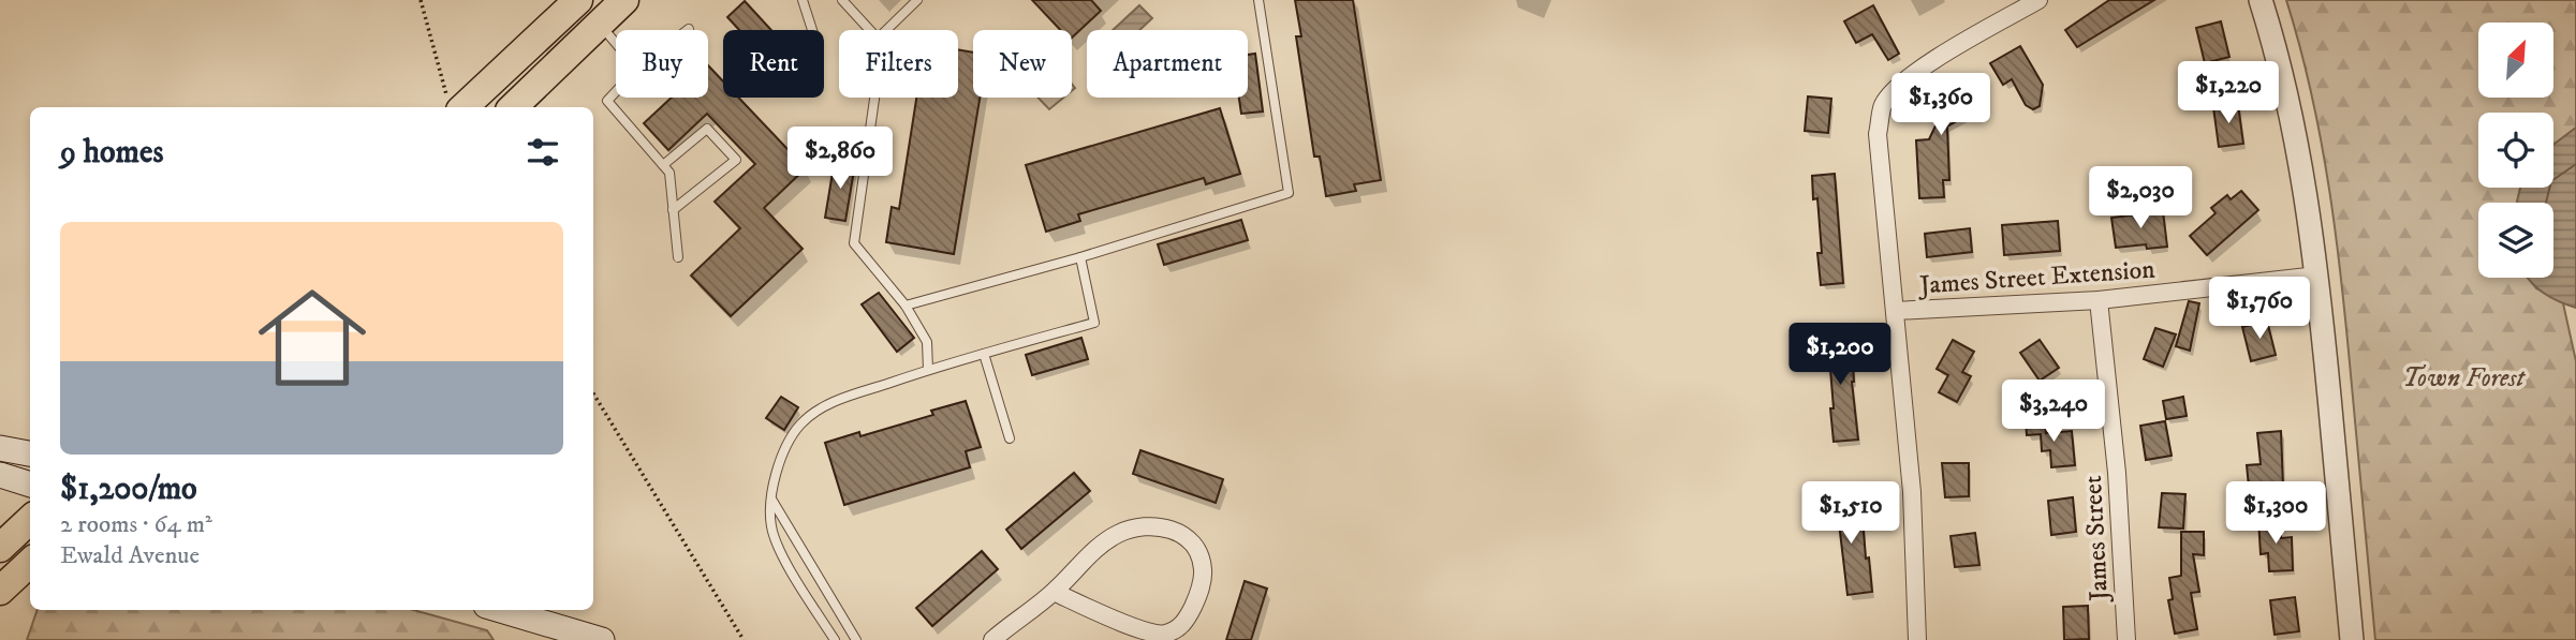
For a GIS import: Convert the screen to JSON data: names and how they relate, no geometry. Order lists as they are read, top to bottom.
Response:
{
  "streets": {
    "street": ["James Street Extension", "James Street"]
  },
  "crossings": [
    ["James Street Extension", "James Street"]
  ],
  "parks": ["Town Forest"],
  "north": "top right",
  "page": {
    "chip": [
      "Buy",
      "Rent",
      "Filters",
      "New",
      "Apartment"
    ],
    "price": [
      "$1,220",
      "$1,360",
      "$2,860",
      "$2,030",
      "$1,760",
      "$1,200",
      "$3,240",
      "$1,510",
      "$1,300"
    ],
    "heading": "9 homes",
    "list": [
      {
        "name": "$1,200/mo",
        "note": "2 rooms · 64 m² · Ewald Avenue"
      }
    ]
  }
}
